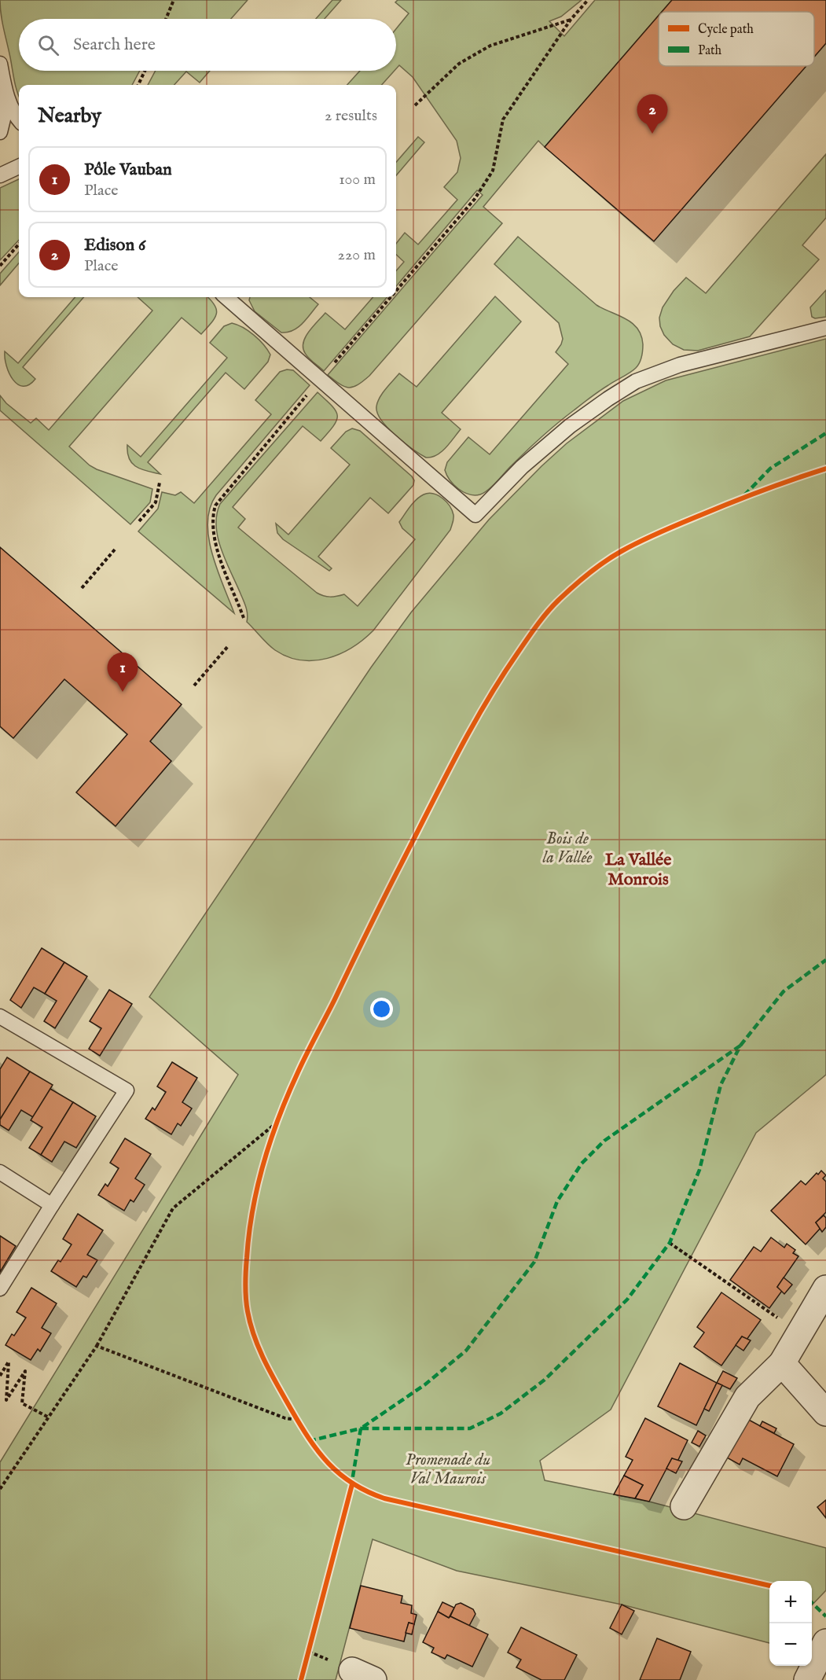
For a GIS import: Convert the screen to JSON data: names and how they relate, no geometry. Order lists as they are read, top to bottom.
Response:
{
  "districts": ["La Vallée Monrois"],
  "parks": ["Bois de la Vallée", "Promenade du Val Maurois"],
  "legend": ["Cycle path", "Path"],
  "page": {
    "search": "Search here",
    "heading": ["Nearby", "2 results"],
    "pins": ["2", "1"],
    "list": [
      {
        "mark": "1",
        "name": "Pôle Vauban",
        "note": "Place",
        "value": "100 m"
      },
      {
        "mark": "2",
        "name": "Edison 6",
        "note": "Place",
        "value": "220 m"
      }
    ],
    "map_buttons": ["+", "−"]
  }
}
